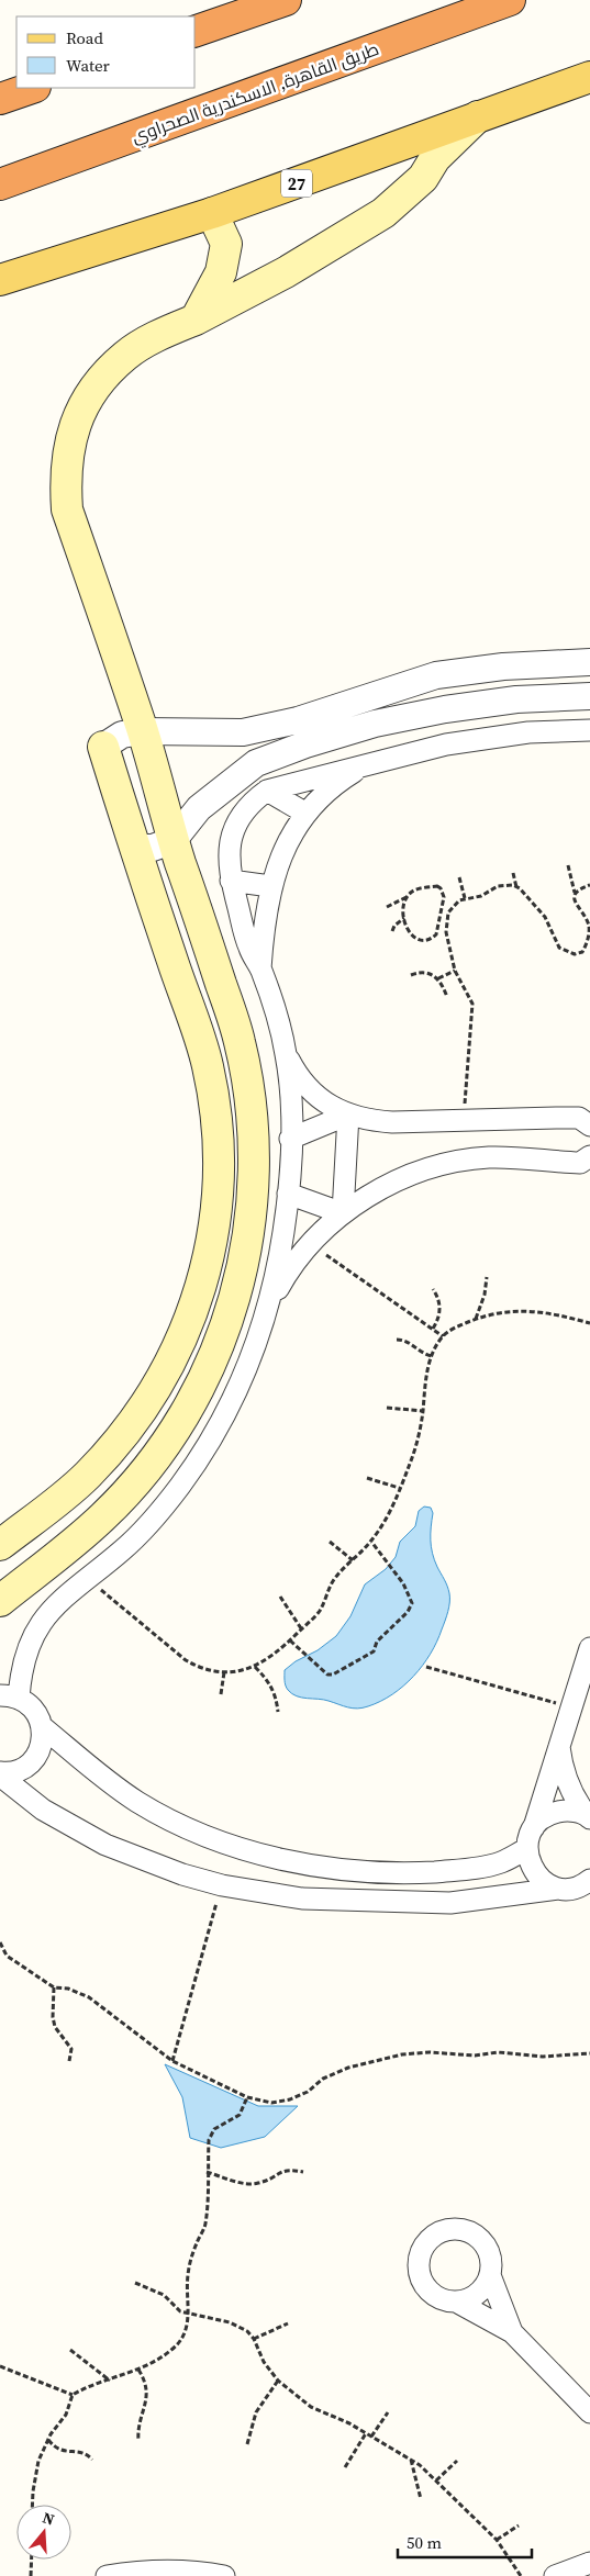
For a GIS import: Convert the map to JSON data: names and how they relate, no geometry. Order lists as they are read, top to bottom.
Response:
{
  "streets": {
    "highway": ["طريق القاهرة, الاسكندرية الصحراوي"],
    "main road": ["27"]
  },
  "legend": ["Road", "Water"],
  "scale_bar": "50 m",
  "north": "top"
}
